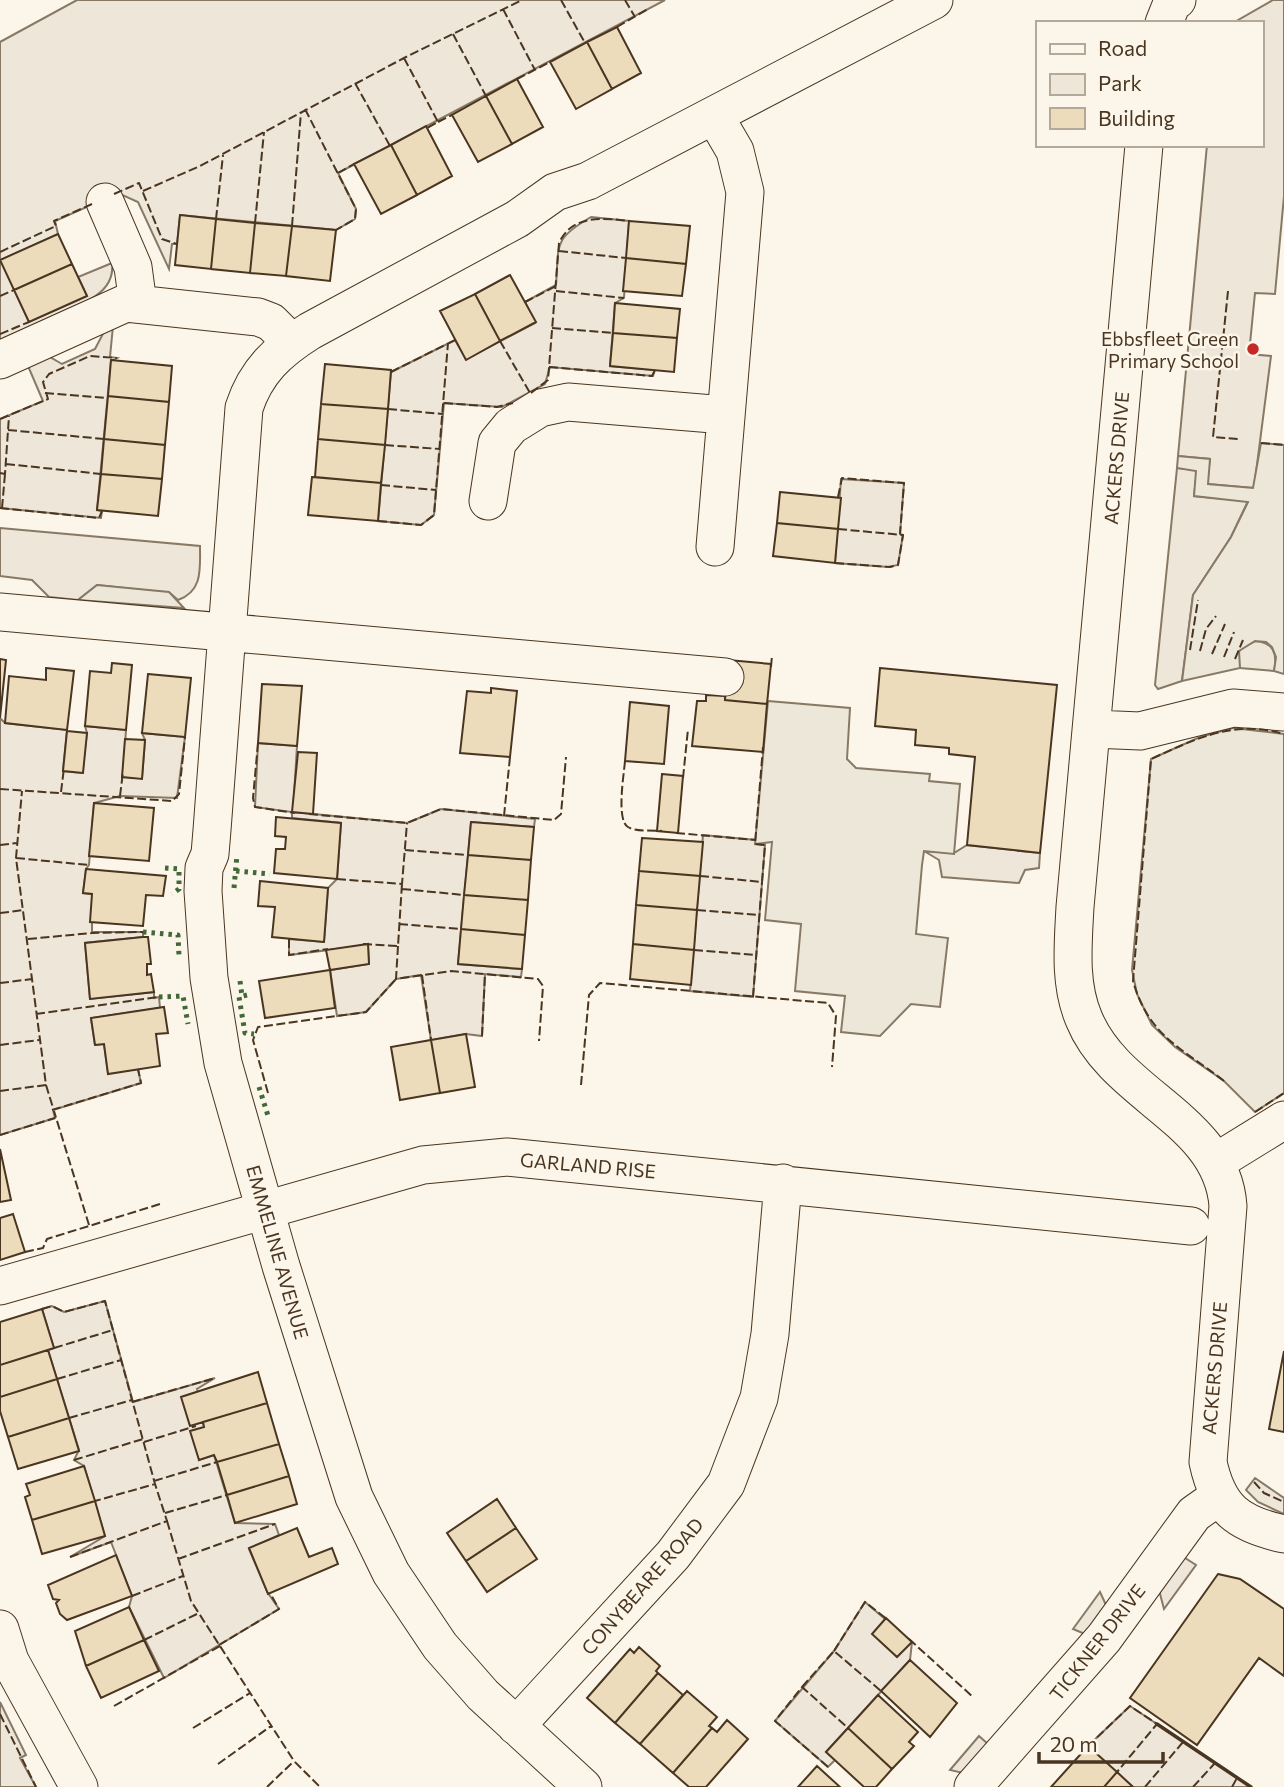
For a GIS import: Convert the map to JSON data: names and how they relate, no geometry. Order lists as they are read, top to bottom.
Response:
{
  "streets": {
    "street": [
      "ACKERS DRIVE",
      "GARLAND RISE",
      "EMMELINE AVENUE",
      "CONYBEARE ROAD",
      "TICKNER DRIVE"
    ]
  },
  "crossings": [
    ["ACKERS DRIVE", "TICKNER DRIVE"],
    ["GARLAND RISE", "EMMELINE AVENUE"],
    ["GARLAND RISE", "CONYBEARE ROAD"],
    ["EMMELINE AVENUE", "CONYBEARE ROAD"]
  ],
  "places": ["Ebbsfleet Green Primary School"],
  "legend": ["Road", "Park", "Building"],
  "scale_bar": "20 m"
}
